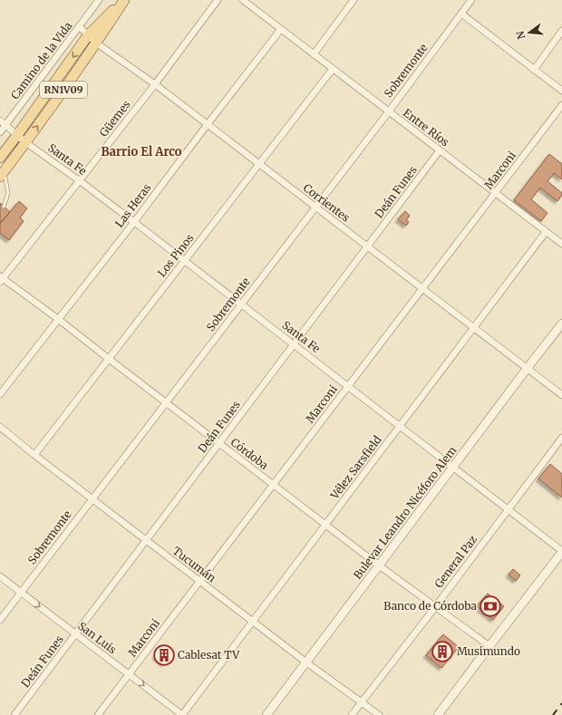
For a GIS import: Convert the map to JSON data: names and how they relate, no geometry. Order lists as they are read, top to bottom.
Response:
{
  "streets": {
    "main road": ["RN1V09"],
    "street": [
      "Camino de la Vida",
      "Sobremonte",
      "Güemes",
      "Entre Ríos",
      "Santa Fe",
      "Marconi",
      "Deán Funes",
      "Corrientes",
      "Las Heras",
      "Los Pinos",
      "Córdoba",
      "Vélez Sarsfield",
      "Bulevar Leandro Nicéforo Alem",
      "General Paz",
      "Tucumán",
      "San Luis"
    ]
  },
  "crossings": [
    ["Camino de la Vida", "Santa Fe"],
    ["Camino de la Vida", "Corrientes"],
    ["Sobremonte", "Entre Ríos"],
    ["Sobremonte", "Santa Fe"],
    ["Sobremonte", "Corrientes"],
    ["Sobremonte", "Córdoba"],
    ["Sobremonte", "Tucumán"],
    ["Sobremonte", "San Luis"],
    ["RN1V09", "Santa Fe"],
    ["RN1V09", "Corrientes"],
    ["Güemes", "Santa Fe"],
    ["Güemes", "Corrientes"],
    ["Güemes", "Córdoba"],
    ["Entre Ríos", "Marconi"],
    ["Entre Ríos", "Deán Funes"],
    ["Entre Ríos", "Las Heras"],
    ["Entre Ríos", "Los Pinos"],
    ["Entre Ríos", "Vélez Sarsfield"],
    ["Santa Fe", "Marconi"],
    ["Santa Fe", "Deán Funes"],
    ["Santa Fe", "Las Heras"],
    ["Santa Fe", "Los Pinos"],
    ["Santa Fe", "Vélez Sarsfield"],
    ["Santa Fe", "Bulevar Leandro Nicéforo Alem"],
    ["Santa Fe", "General Paz"],
    ["Marconi", "Corrientes"],
    ["Marconi", "Córdoba"],
    ["Marconi", "Tucumán"],
    ["Marconi", "San Luis"],
    ["Deán Funes", "Corrientes"],
    ["Deán Funes", "Córdoba"],
    ["Deán Funes", "Tucumán"],
    ["Deán Funes", "San Luis"],
    ["Corrientes", "Las Heras"],
    ["Corrientes", "Los Pinos"],
    ["Corrientes", "Vélez Sarsfield"],
    ["Corrientes", "Bulevar Leandro Nicéforo Alem"],
    ["Las Heras", "Córdoba"],
    ["Los Pinos", "Córdoba"],
    ["Los Pinos", "Tucumán"],
    ["Córdoba", "Vélez Sarsfield"],
    ["Córdoba", "Bulevar Leandro Nicéforo Alem"],
    ["Córdoba", "General Paz"],
    ["Vélez Sarsfield", "Tucumán"],
    ["Vélez Sarsfield", "San Luis"],
    ["Bulevar Leandro Nicéforo Alem", "Tucumán"],
    ["General Paz", "Tucumán"]
  ],
  "one_way": ["San Luis"],
  "districts": ["Barrio El Arco"],
  "places": {
    "bank": ["Banco de Córdoba"],
    "building": ["Musimundo", "Cablesat TV"]
  },
  "north": "left"
}
